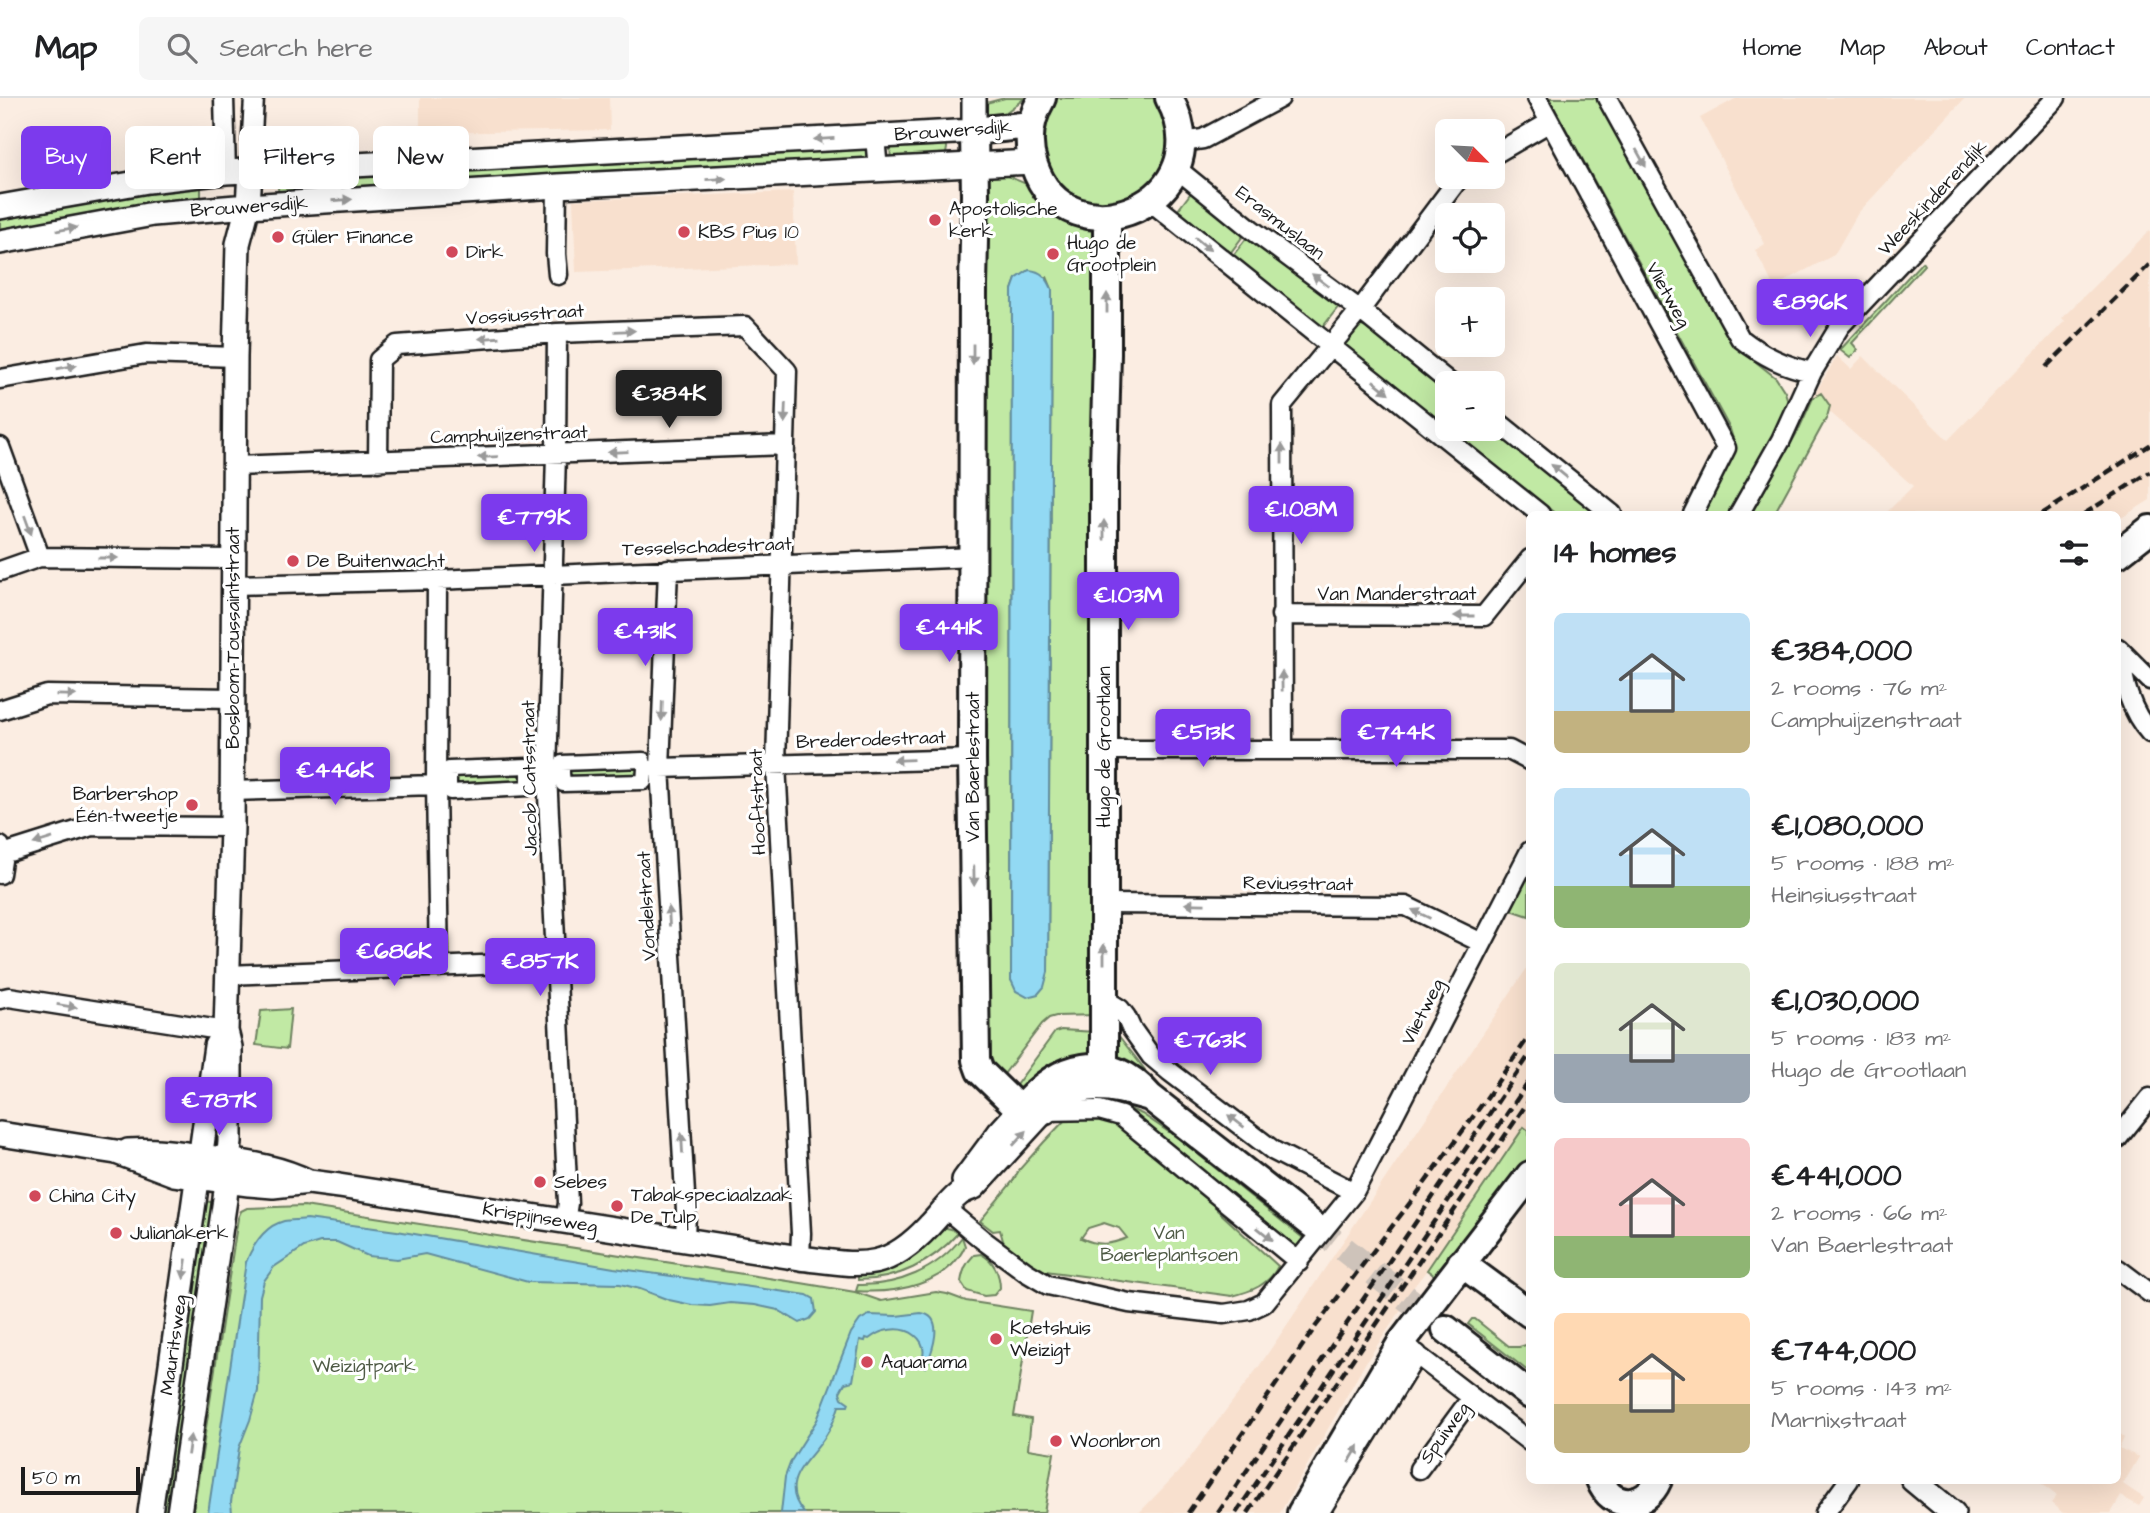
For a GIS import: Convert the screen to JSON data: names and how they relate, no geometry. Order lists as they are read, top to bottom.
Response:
{
  "streets": {
    "main road": ["Brouwersdijk", "Hugo de Grootlaan", "Van Baerlestraat"],
    "street": [
      "Weeskinderendijk",
      "Erasmuslaan",
      "Vlietweg",
      "Vossiusstraat",
      "Camphuijzenstraat",
      "Tesselschadestraat",
      "Van Manderstraat",
      "Bosboom-Toussaintstraat",
      "Brederodestraat",
      "Jacob Catsstraat",
      "Hooftstraat",
      "Reviusstraat",
      "Vondelstraat",
      "Krispijnseweg",
      "Mauritsweg",
      "Spuiweg"
    ]
  },
  "crossings": [
    ["Brouwersdijk", "Bosboom-Toussaintstraat"],
    ["Brouwersdijk", "Van Baerlestraat"],
    ["Vlietweg", "Reviusstraat"],
    ["Vossiusstraat", "Camphuijzenstraat"],
    ["Vossiusstraat", "Jacob Catsstraat"],
    ["Vossiusstraat", "Hooftstraat"],
    ["Camphuijzenstraat", "Bosboom-Toussaintstraat"],
    ["Camphuijzenstraat", "Jacob Catsstraat"],
    ["Camphuijzenstraat", "Hooftstraat"],
    ["Tesselschadestraat", "Bosboom-Toussaintstraat"],
    ["Tesselschadestraat", "Van Baerlestraat"],
    ["Tesselschadestraat", "Jacob Catsstraat"],
    ["Tesselschadestraat", "Hooftstraat"],
    ["Tesselschadestraat", "Vondelstraat"],
    ["Bosboom-Toussaintstraat", "Brederodestraat"],
    ["Bosboom-Toussaintstraat", "Krispijnseweg"],
    ["Bosboom-Toussaintstraat", "Mauritsweg"],
    ["Brederodestraat", "Van Baerlestraat"],
    ["Brederodestraat", "Jacob Catsstraat"],
    ["Brederodestraat", "Hooftstraat"],
    ["Brederodestraat", "Vondelstraat"],
    ["Hugo de Grootlaan", "Reviusstraat"],
    ["Jacob Catsstraat", "Krispijnseweg"],
    ["Hooftstraat", "Krispijnseweg"],
    ["Vondelstraat", "Krispijnseweg"],
    ["Krispijnseweg", "Mauritsweg"]
  ],
  "one_way": ["Camphuijzenstraat", "Hugo de Grootlaan", "Van Baerlestraat"],
  "parks": ["Van Baerleplantsoen", "Weizigtpark"],
  "places": [
    "Apostolische kerk",
    "KBS Pius 10",
    "Güler Finance",
    "Dirk",
    "Hugo de Grootplein",
    "De Buitenwacht",
    "Barbershop Één-tweetje",
    "Sebes",
    "China City",
    "Tabakspeciaalzaak De Tulp",
    "Julianakerk",
    "Koetshuis Weizigt",
    "Aquarama",
    "Woonbron"
  ],
  "scale_bar": "50 m",
  "north": "bottom right",
  "page": {
    "header": "Map",
    "search": "Search here",
    "nav": [
      "Home",
      "Map",
      "About",
      "Contact"
    ],
    "map_buttons": ["+", "−"],
    "chip": [
      "Buy",
      "Rent",
      "Filters",
      "New"
    ],
    "price": [
      "€896K",
      "€384K",
      "€1.08M",
      "€779K",
      "€1.03M",
      "€441K",
      "€431K",
      "€513K",
      "€744K",
      "€446K",
      "€686K",
      "€857K",
      "€763K",
      "€787K"
    ],
    "heading": "14 homes",
    "list": [
      {
        "name": "€384,000",
        "note": "2 rooms · 76 m² · Camphuijzenstraat"
      },
      {
        "name": "€1,080,000",
        "note": "5 rooms · 188 m² · Heinsiusstraat"
      },
      {
        "name": "€1,030,000",
        "note": "5 rooms · 183 m² · Hugo de Grootlaan"
      },
      {
        "name": "€441,000",
        "note": "2 rooms · 66 m² · Van Baerlestraat"
      },
      {
        "name": "€744,000",
        "note": "5 rooms · 143 m² · Marnixstraat"
      }
    ],
    "scale": "50 m"
  }
}
